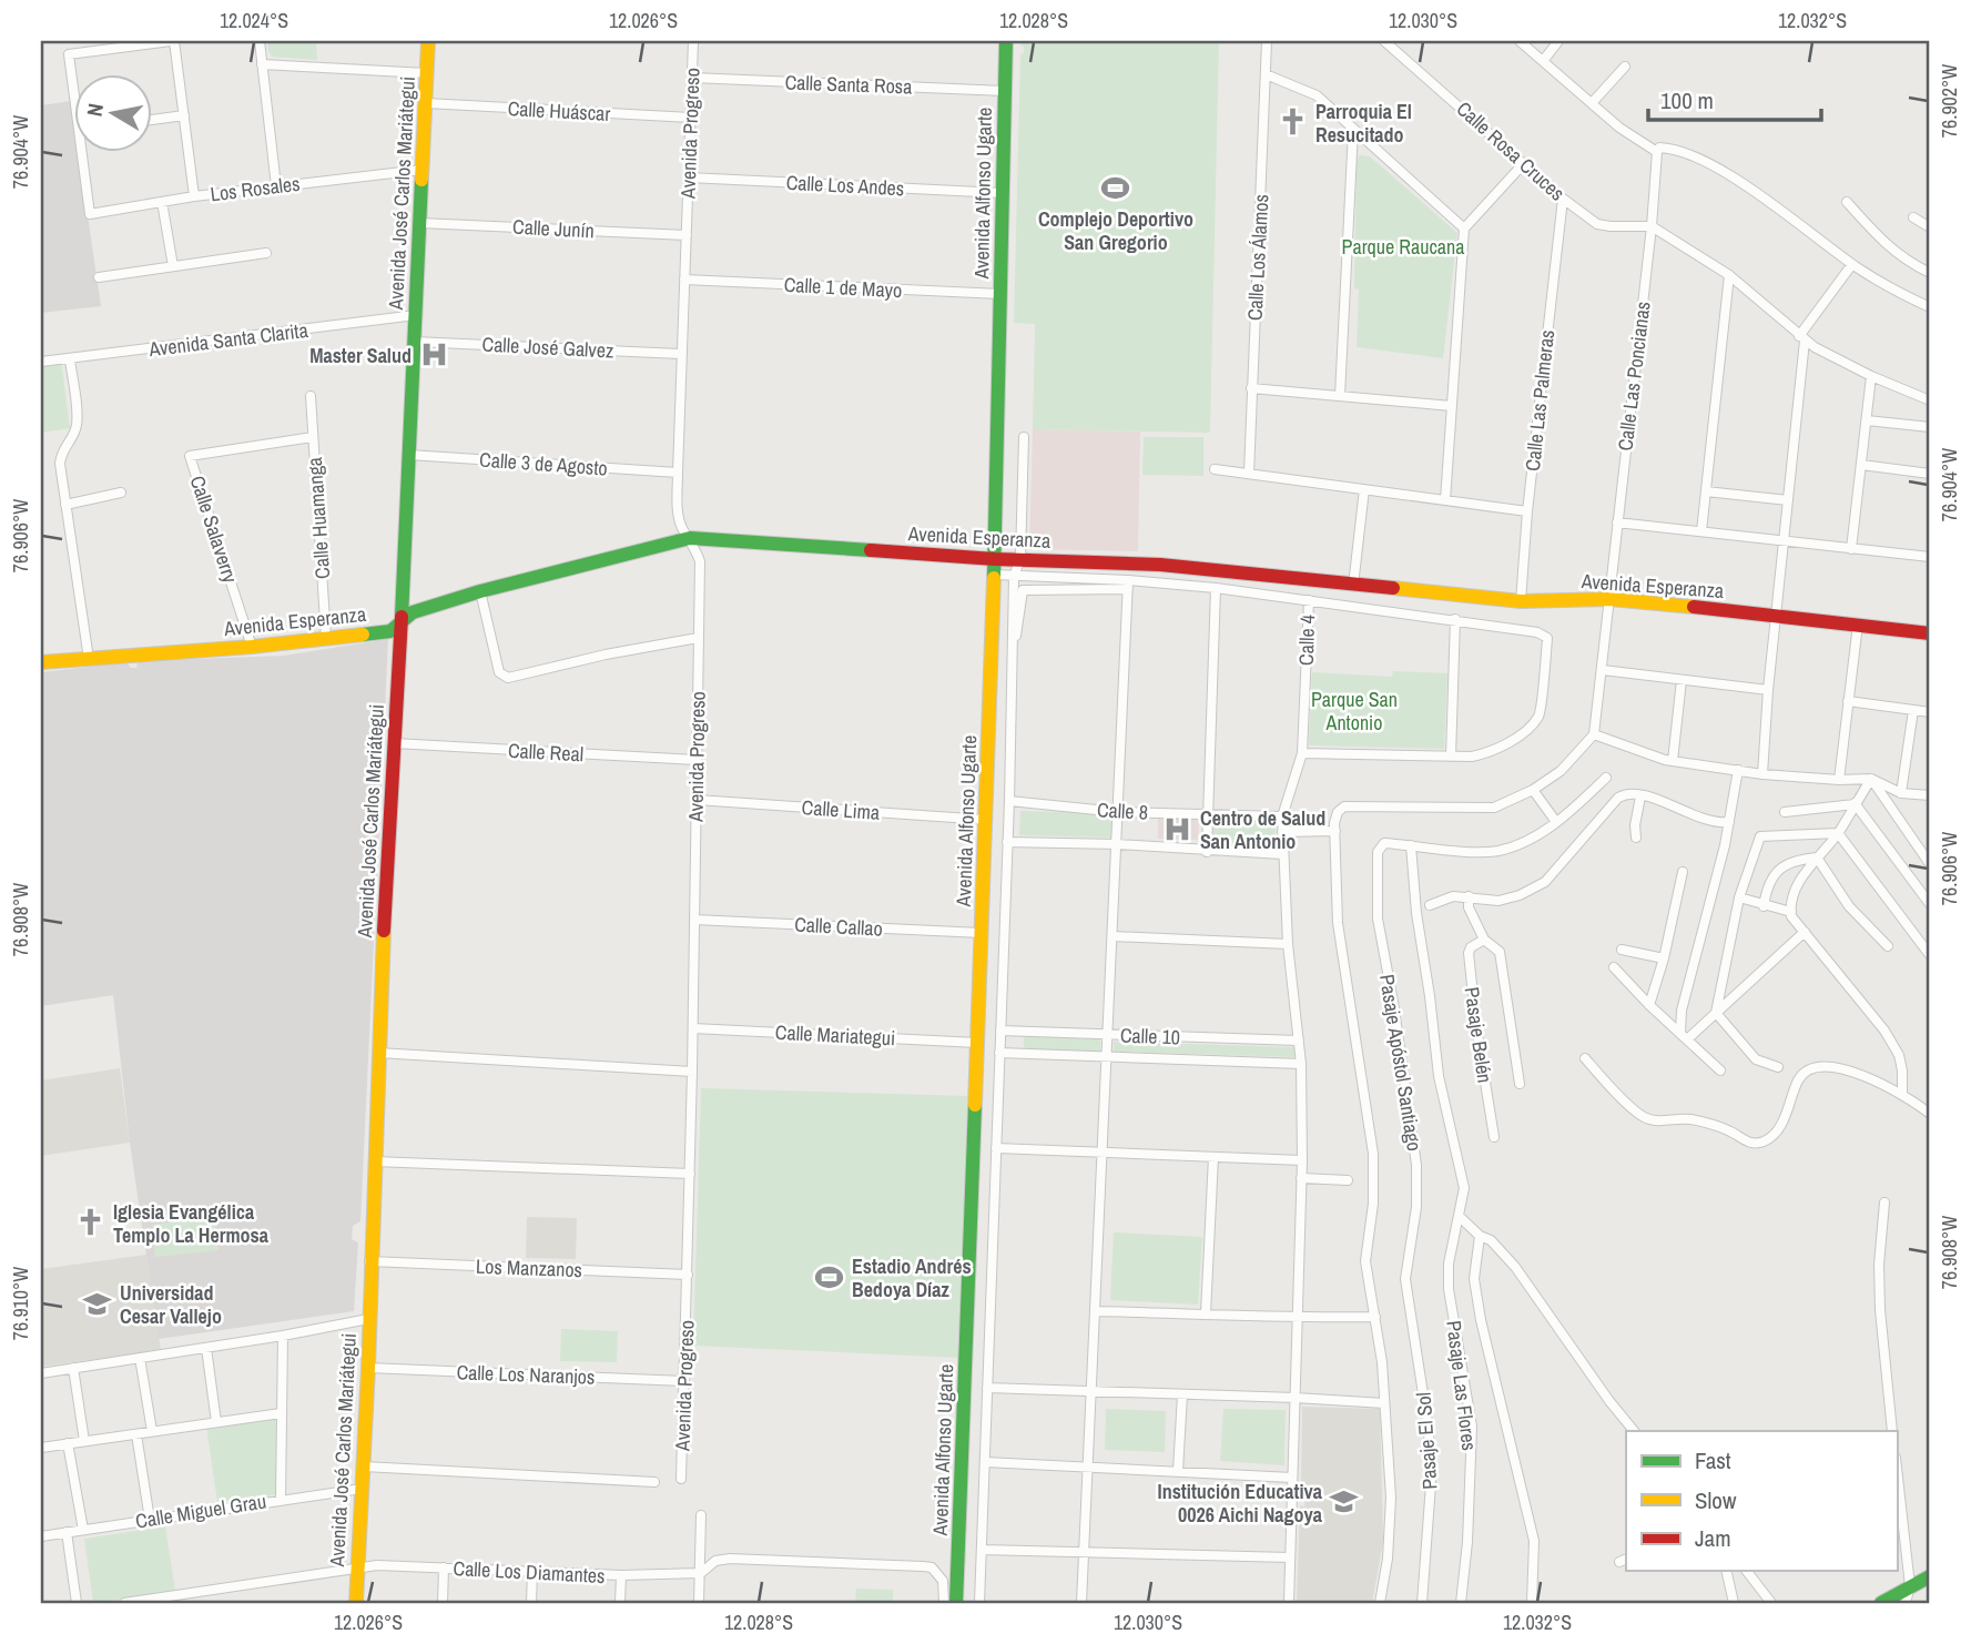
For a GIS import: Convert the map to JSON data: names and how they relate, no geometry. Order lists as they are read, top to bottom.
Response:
{
  "streets": {
    "street": [
      "Calle Santa Rosa",
      "Calle Huáscar",
      "Avenida Progreso",
      "Calle Rosa Cruces",
      "Calle Los Andes",
      "Los Rosales",
      "Avenida José Carlos Mariátegui",
      "Avenida Alfonso Ugarte",
      "Calle Junín",
      "Calle Los Álamos",
      "Calle 1 de Mayo",
      "Avenida Santa Clarita",
      "Calle José Galvez",
      "Calle Las Poncianas",
      "Calle Las Palmeras",
      "Calle 3 de Agosto",
      "Calle Huamanga",
      "Calle Salaverry",
      "Avenida Esperanza",
      "Calle 4",
      "Calle Real",
      "Calle Lima",
      "Calle 8",
      "Calle Callao",
      "Calle Mariategui",
      "Pasaje Belén",
      "Calle 10",
      "Pasaje Apóstol Santiago",
      "Los Manzanos",
      "Calle Los Naranjos",
      "Pasaje Las Flores",
      "Pasaje El Sol",
      "Calle Miguel Grau",
      "Calle Los Diamantes"
    ]
  },
  "crossings": [
    ["Calle Santa Rosa", "Avenida Progreso"],
    ["Calle Santa Rosa", "Avenida Alfonso Ugarte"],
    ["Calle Huáscar", "Avenida Progreso"],
    ["Calle Huáscar", "Avenida José Carlos Mariátegui"],
    ["Avenida Progreso", "Calle Los Andes"],
    ["Avenida Progreso", "Calle Junín"],
    ["Avenida Progreso", "Calle 1 de Mayo"],
    ["Avenida Progreso", "Calle José Galvez"],
    ["Avenida Progreso", "Calle 3 de Agosto"],
    ["Avenida Progreso", "Avenida Esperanza"],
    ["Avenida Progreso", "Calle Real"],
    ["Avenida Progreso", "Calle Lima"],
    ["Avenida Progreso", "Calle Callao"],
    ["Avenida Progreso", "Calle Mariategui"],
    ["Avenida Progreso", "Los Manzanos"],
    ["Avenida Progreso", "Calle Los Naranjos"],
    ["Calle Rosa Cruces", "Calle Las Poncianas"],
    ["Calle Rosa Cruces", "Calle Las Palmeras"],
    ["Calle Los Andes", "Avenida Alfonso Ugarte"],
    ["Los Rosales", "Avenida José Carlos Mariátegui"],
    ["Avenida José Carlos Mariátegui", "Calle Junín"],
    ["Avenida José Carlos Mariátegui", "Avenida Santa Clarita"],
    ["Avenida José Carlos Mariátegui", "Calle José Galvez"],
    ["Avenida José Carlos Mariátegui", "Calle 3 de Agosto"],
    ["Avenida José Carlos Mariátegui", "Avenida Esperanza"],
    ["Avenida José Carlos Mariátegui", "Calle Real"],
    ["Avenida José Carlos Mariátegui", "Los Manzanos"],
    ["Avenida José Carlos Mariátegui", "Calle Los Naranjos"],
    ["Avenida José Carlos Mariátegui", "Calle Miguel Grau"],
    ["Avenida José Carlos Mariátegui", "Calle Los Diamantes"],
    ["Avenida Alfonso Ugarte", "Calle 1 de Mayo"],
    ["Avenida Alfonso Ugarte", "Avenida Esperanza"],
    ["Avenida Alfonso Ugarte", "Calle Lima"],
    ["Avenida Alfonso Ugarte", "Calle Callao"],
    ["Avenida Alfonso Ugarte", "Calle Mariategui"],
    ["Calle Las Poncianas", "Avenida Esperanza"],
    ["Calle Las Palmeras", "Avenida Esperanza"],
    ["Calle Huamanga", "Calle Salaverry"],
    ["Calle Huamanga", "Avenida Esperanza"],
    ["Calle Salaverry", "Avenida Esperanza"],
    ["Calle 4", "Calle 8"],
    ["Calle 4", "Calle 10"],
    ["Pasaje Apóstol Santiago", "Pasaje Las Flores"],
    ["Pasaje Apóstol Santiago", "Pasaje El Sol"]
  ],
  "parks": ["Parque Raucana", "Parque San Antonio"],
  "places": {
    "church": ["Parroquia El Resucitado", "Iglesia Evangélica Templo La Hermosa"],
    "sports": ["Complejo Deportivo San Gregorio", "Estadio Andrés Bedoya Díaz"],
    "hospital": ["Master Salud", "Centro de Salud San Antonio"],
    "school or university": ["Universidad Cesar Vallejo", "Institución Educativa 0026 Aichi Nagoya"]
  },
  "legend": ["Fast", "Slow", "Jam"],
  "scale_bar": "100 m",
  "north": "left",
  "coordinates": [
    "12.024°S",
    "12.026°S",
    "12.028°S",
    "12.030°S",
    "12.032°S",
    "76.902°W",
    "76.904°W",
    "76.906°W",
    "76.908°W",
    "76.910°W"
  ]
}
